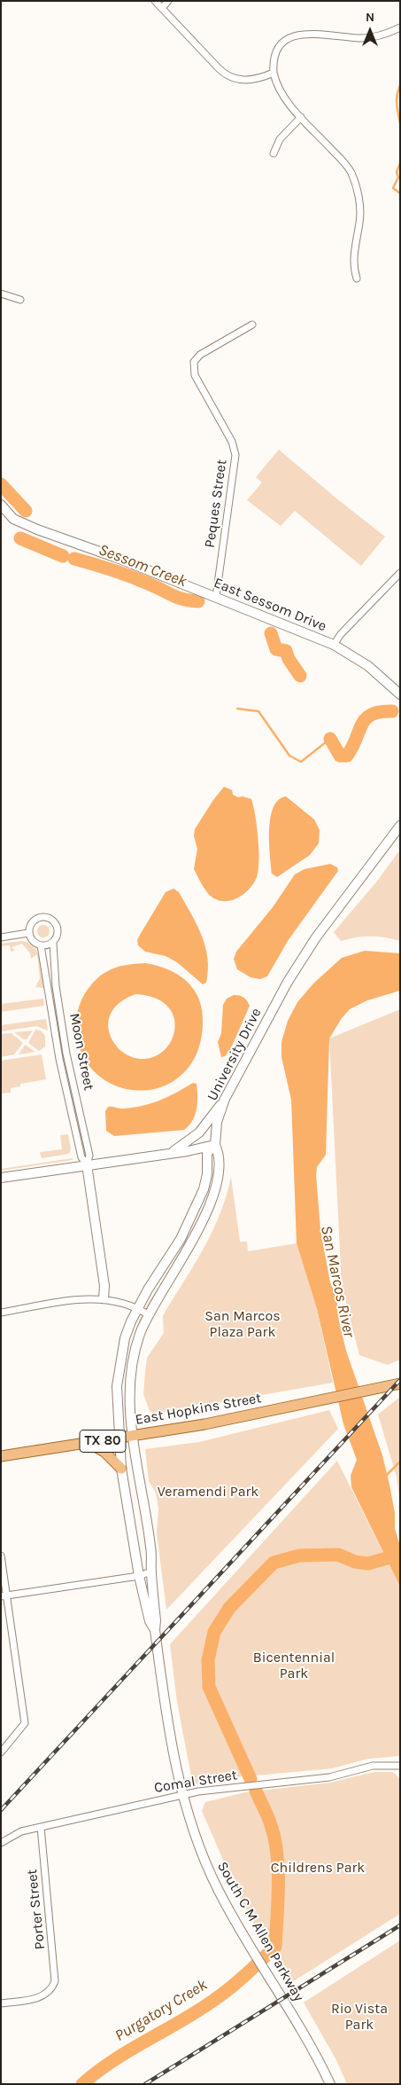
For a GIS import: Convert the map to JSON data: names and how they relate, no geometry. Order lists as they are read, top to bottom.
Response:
{
  "streets": {
    "main road": ["East Hopkins Street", "TX 80"],
    "street": [
      "Peques Street",
      "East Sessom Drive",
      "Moon Street",
      "University Drive",
      "Comal Street",
      "Porter Street",
      "South C M Allen Parkway"
    ]
  },
  "crossings": [
    ["Peques Street", "East Sessom Drive"],
    ["University Drive", "South C M Allen Parkway"],
    ["East Hopkins Street", "South C M Allen Parkway"],
    ["Comal Street", "Porter Street"],
    ["Comal Street", "South C M Allen Parkway"]
  ],
  "water": ["Sessom Creek", "San Marcos River", "Purgatory Creek"],
  "parks": [
    "San Marcos Plaza Park",
    "Veramendi Park",
    "Bicentennial Park",
    "Childrens Park",
    "Rio Vista Park"
  ],
  "north": "top"
}
